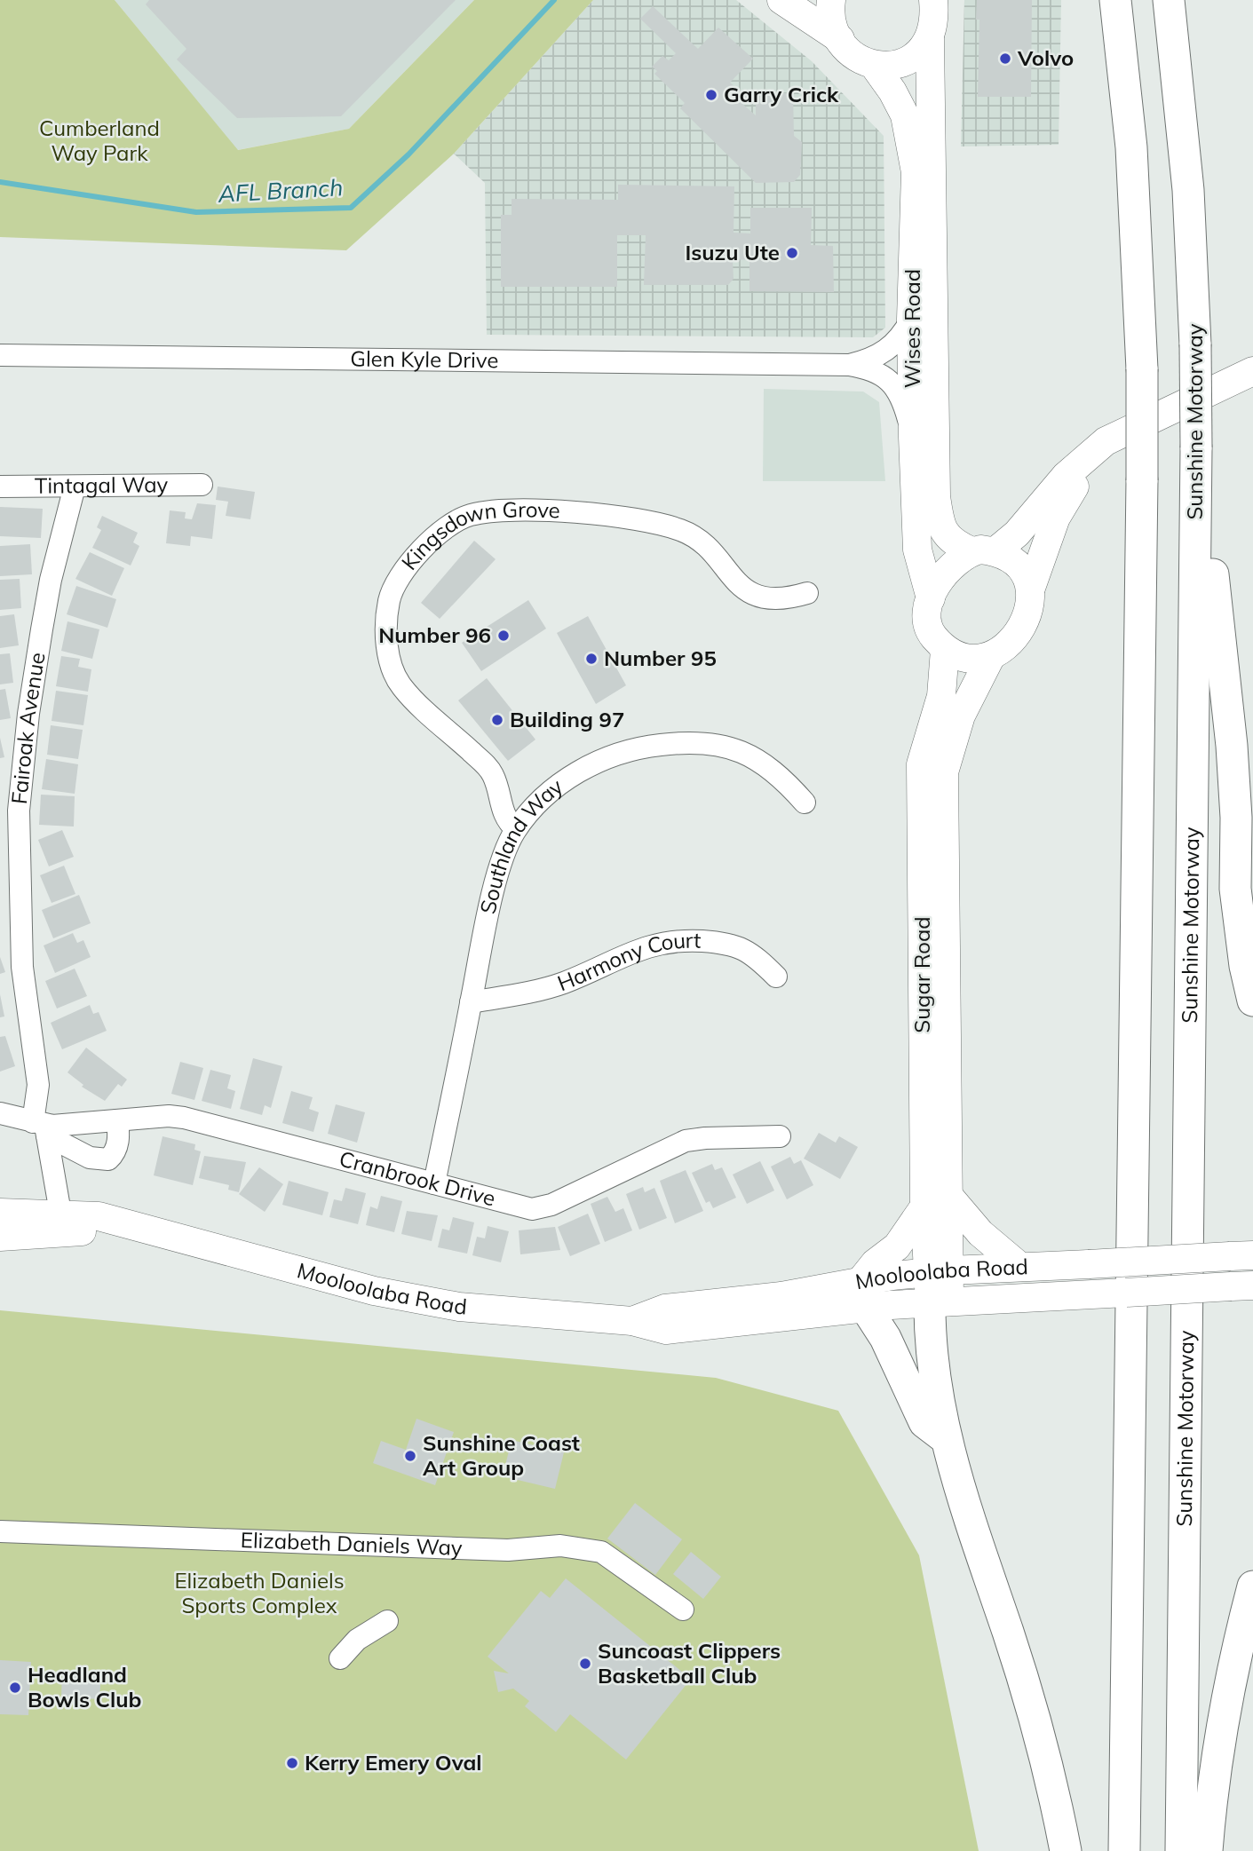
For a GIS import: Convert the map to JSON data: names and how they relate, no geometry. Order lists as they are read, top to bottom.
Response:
{
  "streets": {
    "highway": ["Sunshine Motorway"],
    "main road": ["Wises Road", "Sugar Road", "Mooloolaba Road"],
    "street": [
      "Glen Kyle Drive",
      "Tintagal Way",
      "Kingsdown Grove",
      "Fairoak Avenue",
      "Southland Way",
      "Harmony Court",
      "Cranbrook Drive",
      "Elizabeth Daniels Way"
    ]
  },
  "crossings": [
    ["Wises Road", "Sugar Road"],
    ["Tintagal Way", "Fairoak Avenue"],
    ["Kingsdown Grove", "Southland Way"],
    ["Fairoak Avenue", "Cranbrook Drive"],
    ["Fairoak Avenue", "Mooloolaba Road"],
    ["Southland Way", "Harmony Court"],
    ["Southland Way", "Cranbrook Drive"],
    ["Sugar Road", "Mooloolaba Road"]
  ],
  "water": ["AFL Branch"],
  "parks": ["Cumberland Way Park", "Elizabeth Daniels Sports Complex"],
  "places": [
    "Volvo",
    "Garry Crick",
    "Isuzu Ute",
    "Number 96",
    "Number 95",
    "Building 97",
    "Sunshine Coast Art Group",
    "Suncoast Clippers Basketball Club",
    "Headland Bowls Club",
    "Kerry Emery Oval"
  ]
}
